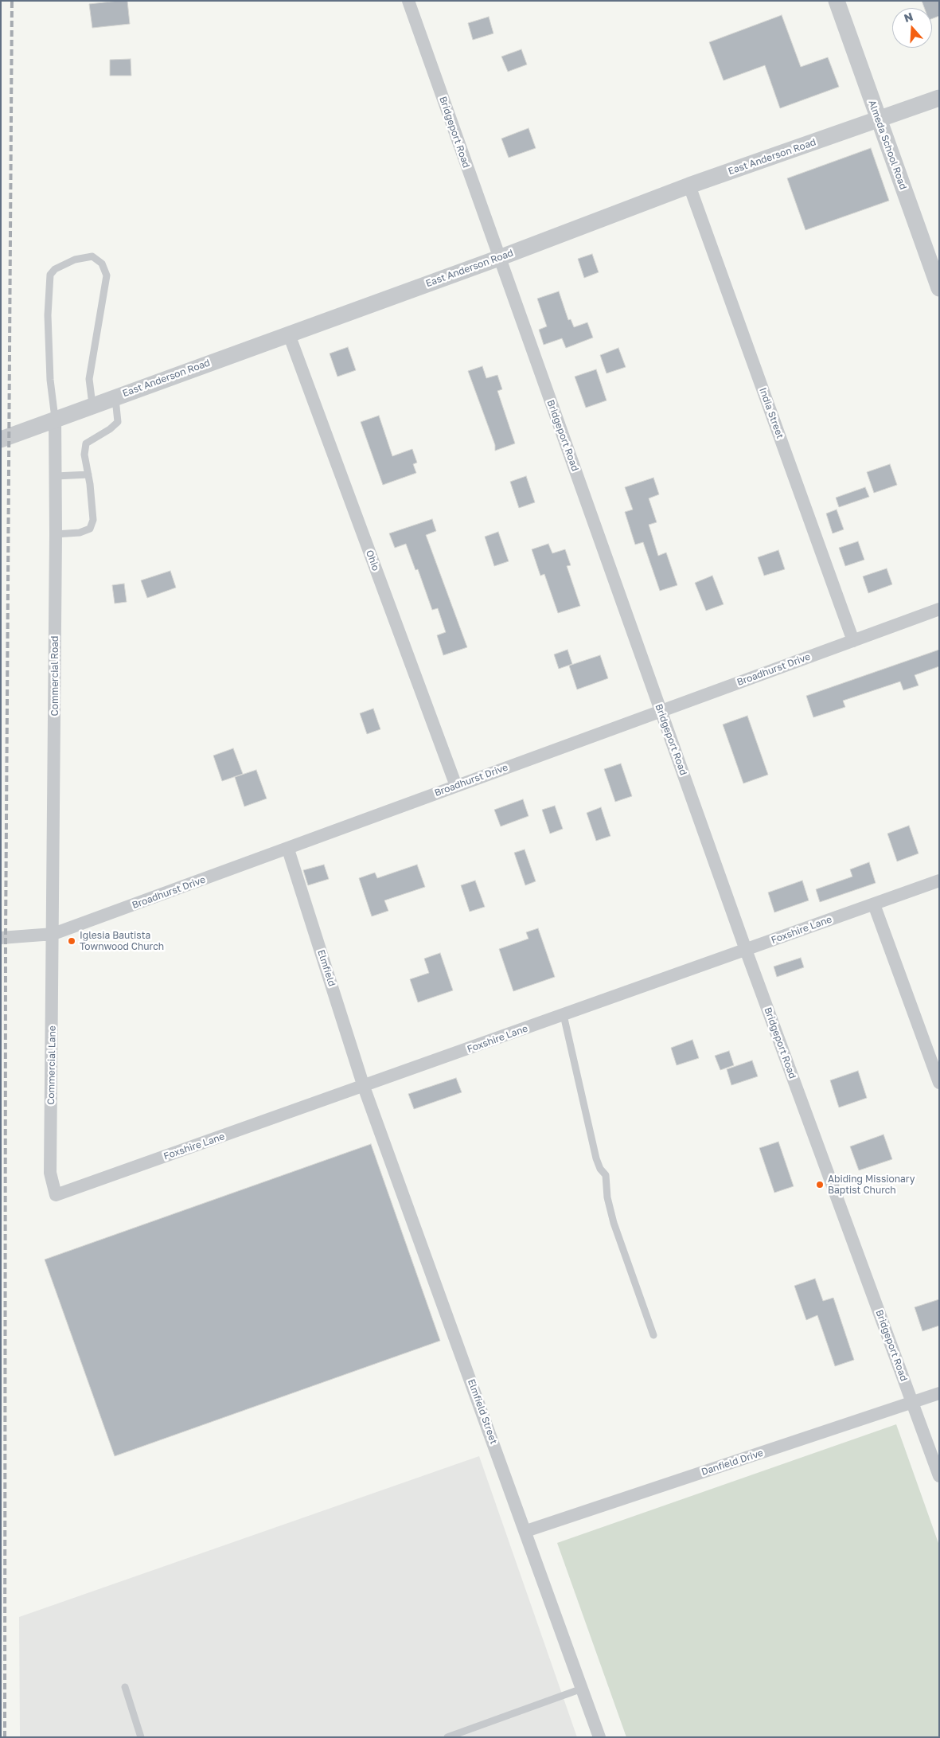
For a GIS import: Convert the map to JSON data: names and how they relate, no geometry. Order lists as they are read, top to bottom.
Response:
{
  "streets": {
    "street": [
      "Bridgeport Road",
      "Almeda School Road",
      "East Anderson Road",
      "India Street",
      "Ohio",
      "Broadhurst Drive",
      "Commercial Road",
      "Foxshire Lane",
      "Elmfield",
      "Commercial Lane",
      "Elmfield Street",
      "Danfield Drive"
    ]
  },
  "crossings": [
    ["Bridgeport Road", "East Anderson Road"],
    ["Bridgeport Road", "Broadhurst Drive"],
    ["Bridgeport Road", "Foxshire Lane"],
    ["Bridgeport Road", "Danfield Drive"],
    ["Almeda School Road", "East Anderson Road"],
    ["East Anderson Road", "India Street"],
    ["East Anderson Road", "Ohio"],
    ["East Anderson Road", "Commercial Road"],
    ["India Street", "Broadhurst Drive"],
    ["Ohio", "Broadhurst Drive"],
    ["Broadhurst Drive", "Commercial Road"],
    ["Broadhurst Drive", "Elmfield"],
    ["Broadhurst Drive", "Commercial Lane"],
    ["Commercial Road", "Commercial Lane"],
    ["Foxshire Lane", "Elmfield"],
    ["Foxshire Lane", "Commercial Lane"],
    ["Foxshire Lane", "Elmfield Street"],
    ["Elmfield", "Elmfield Street"],
    ["Elmfield Street", "Danfield Drive"]
  ],
  "places": ["Iglesia Bautista Townwood Church", "Abiding Missionary Baptist Church"],
  "north": "top"
}
